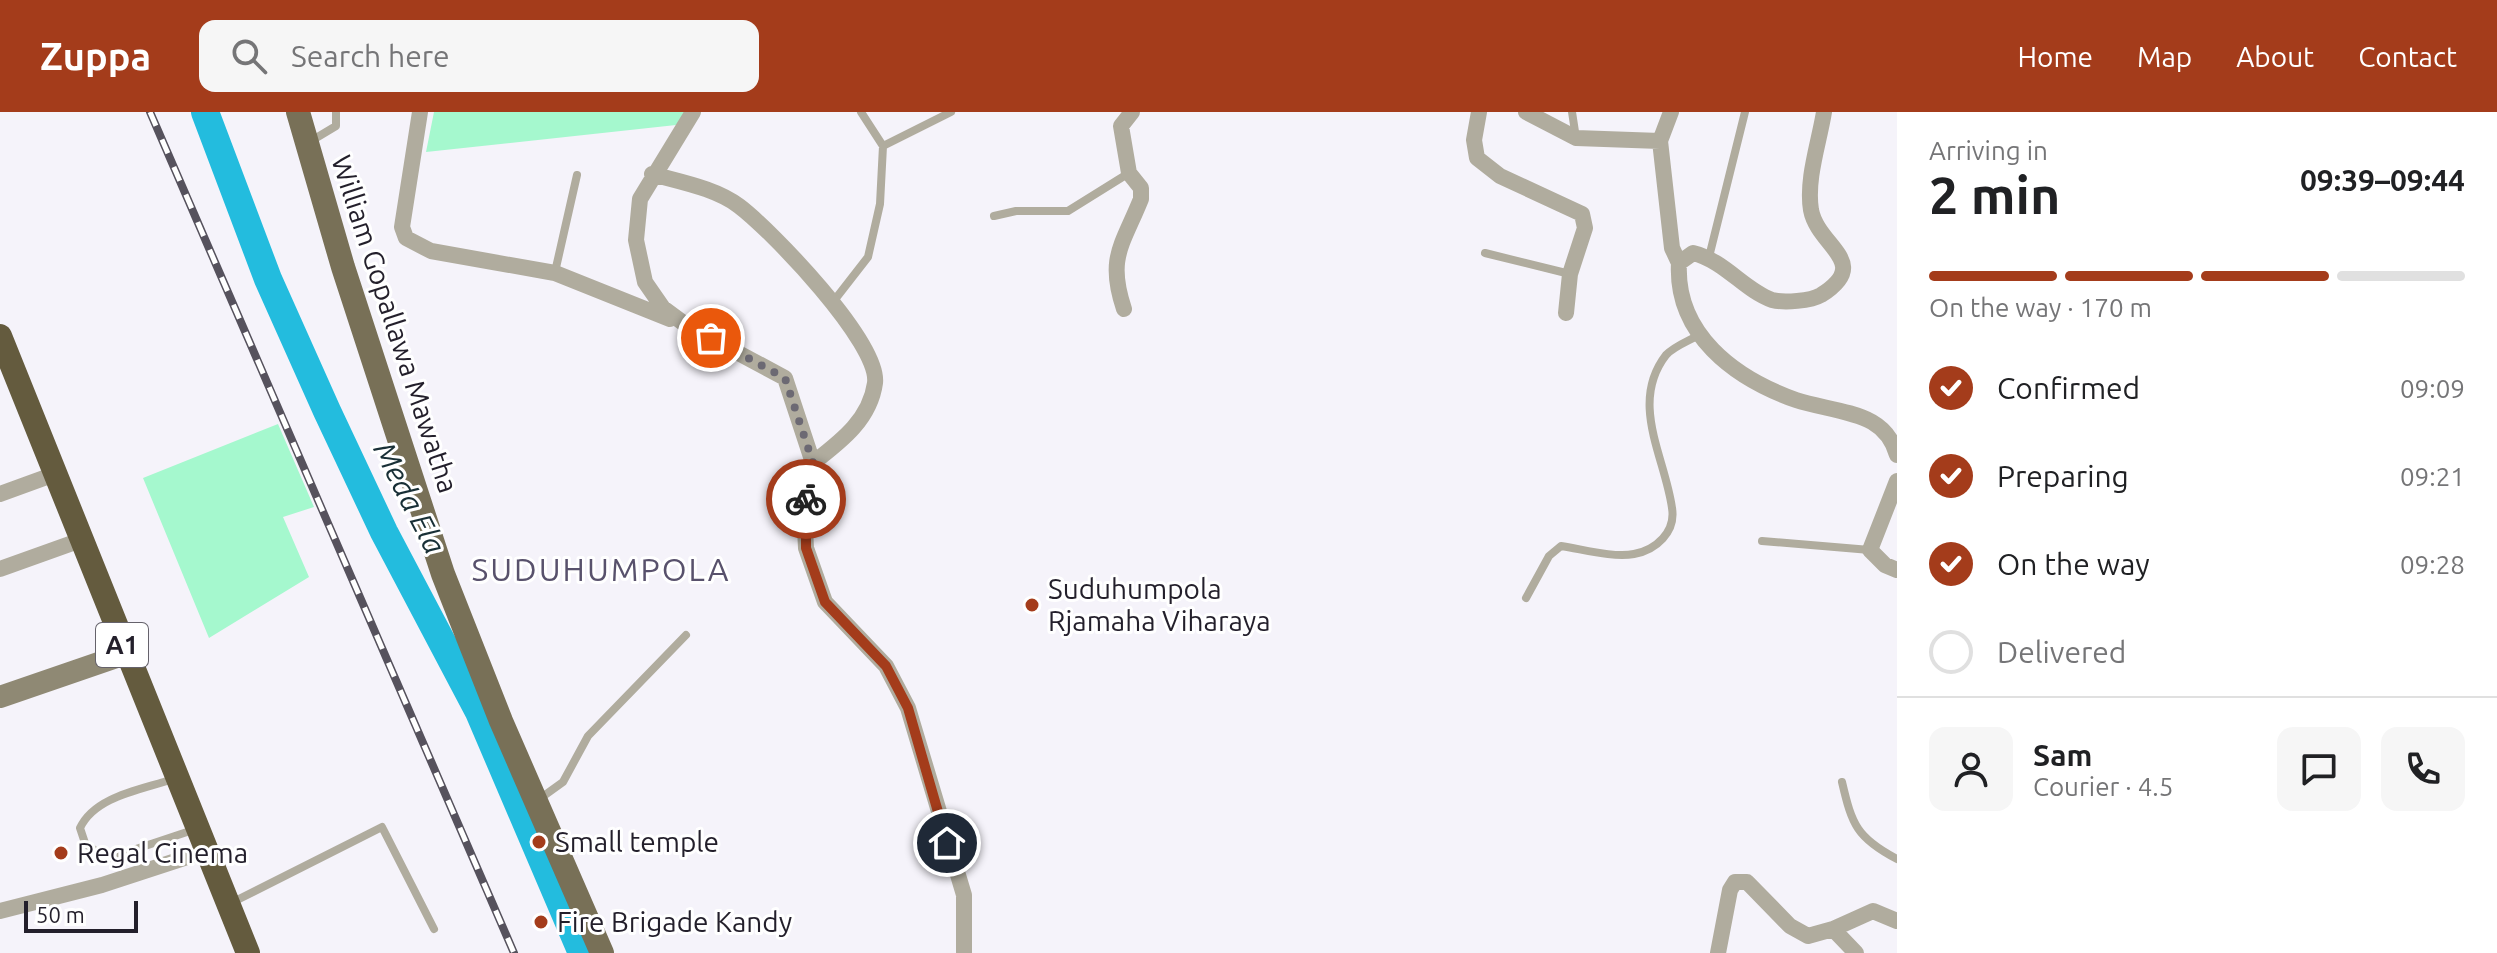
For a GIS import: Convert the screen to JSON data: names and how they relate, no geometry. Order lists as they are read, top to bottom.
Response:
{
  "streets": {
    "highway": ["A1"],
    "main road": ["William Gopallawa Mawatha"]
  },
  "districts": ["SUDUHUMPOLA"],
  "water": ["Meda Ela"],
  "places": [
    "Suduhumpola Rjamaha Viharaya",
    "Small temple",
    "Regal Cinema",
    "Fire Brigade Kandy"
  ],
  "scale_bar": "50 m",
  "page": {
    "header": "Zuppa",
    "search": "Search here",
    "nav": [
      "Home",
      "Map",
      "About",
      "Contact"
    ],
    "heading": ["2 min", "Arriving in", "09:39–09:44"],
    "panel": ["Sam", "Courier · 4.5"],
    "bar": "On the way · 170 m",
    "list": [
      ["Confirmed", "09:09"],
      ["Preparing", "09:21"],
      ["On the way", "09:28"],
      "Delivered"
    ],
    "scale": "50 m"
  }
}
